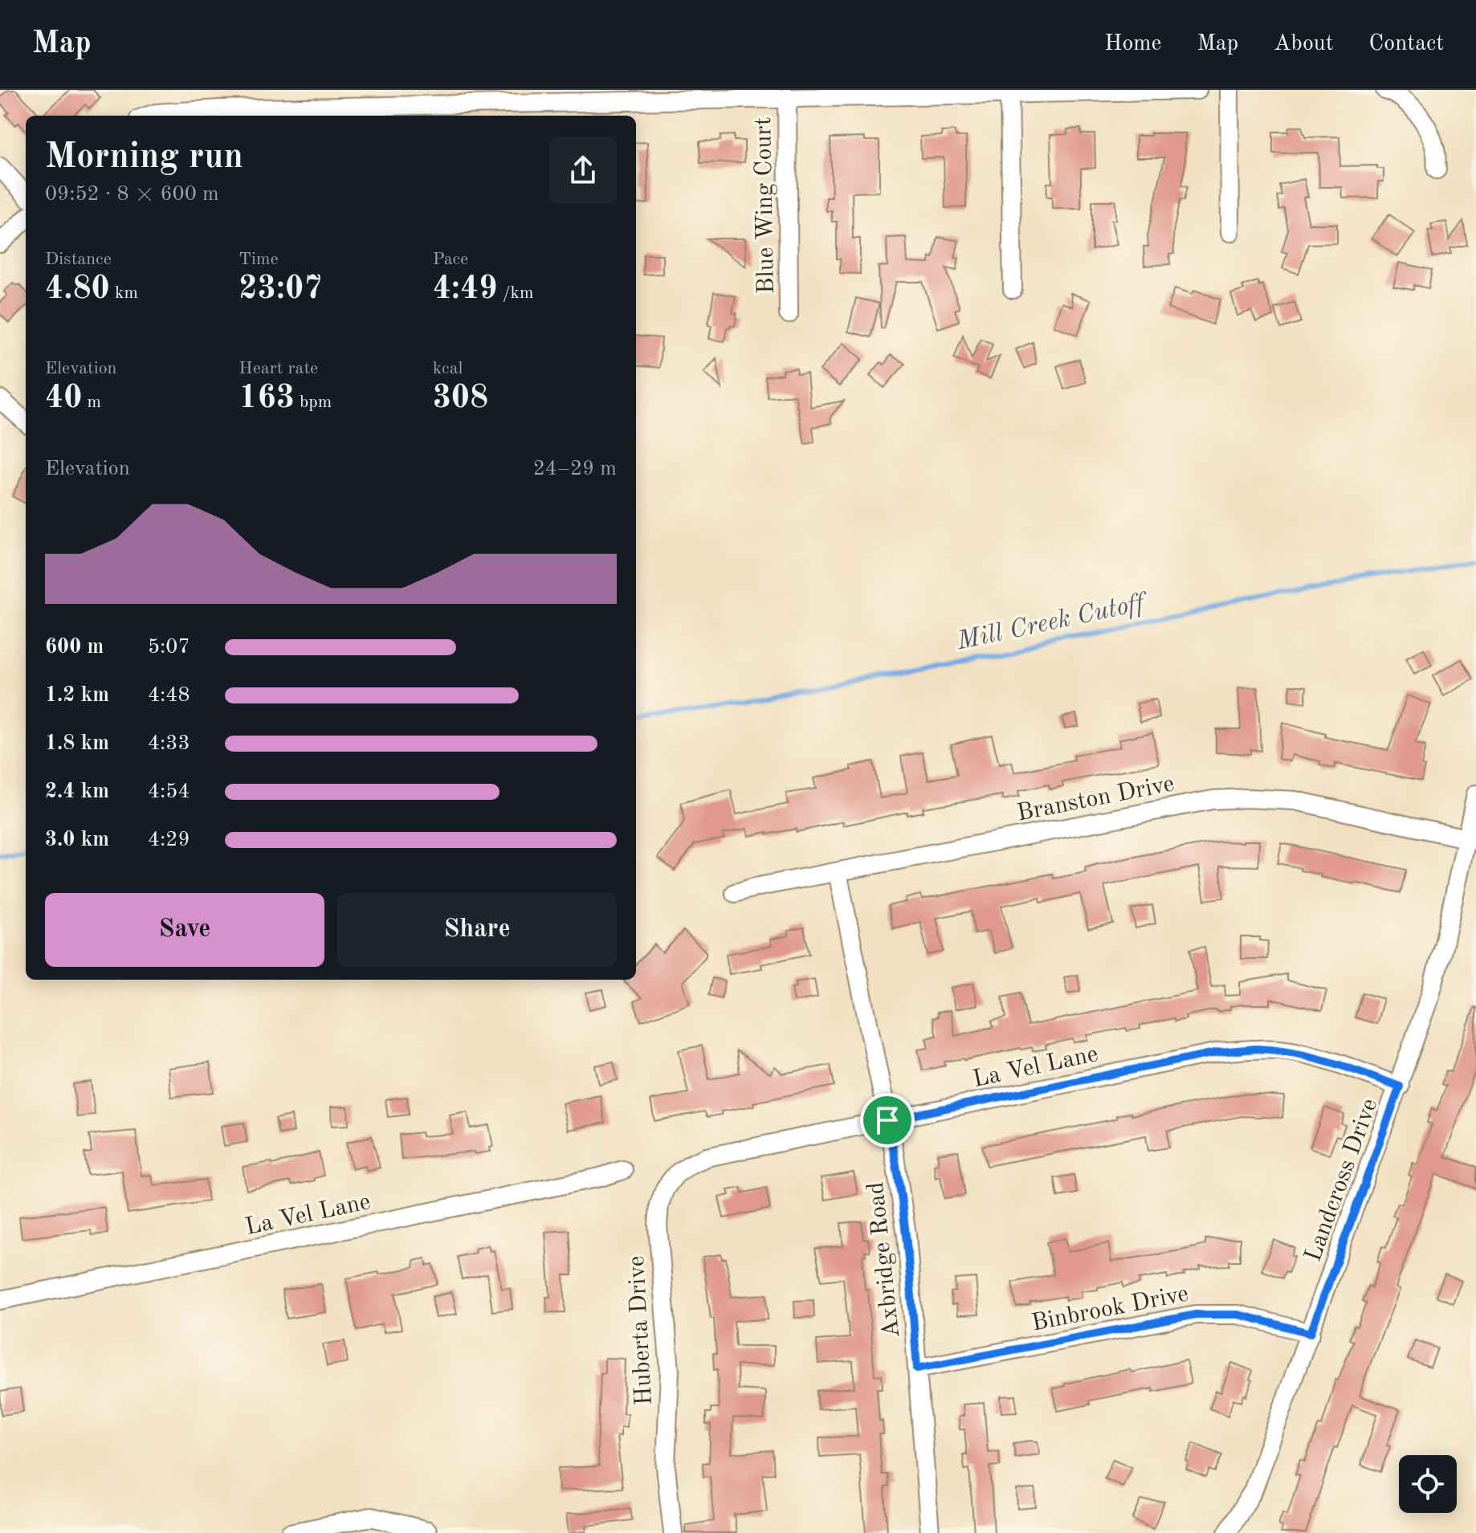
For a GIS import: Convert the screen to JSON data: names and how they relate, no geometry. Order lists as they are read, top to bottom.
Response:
{
  "streets": {
    "street": [
      "Blue Wing Court",
      "Branston Drive",
      "La Vel Lane",
      "Landcross Drive",
      "Axbridge Road",
      "Binbrook Drive",
      "Huberta Drive"
    ]
  },
  "crossings": [
    ["Branston Drive", "Landcross Drive"],
    ["Branston Drive", "Axbridge Road"],
    ["La Vel Lane", "Landcross Drive"],
    ["La Vel Lane", "Axbridge Road"],
    ["La Vel Lane", "Huberta Drive"],
    ["Landcross Drive", "Binbrook Drive"],
    ["Axbridge Road", "Binbrook Drive"]
  ],
  "water": ["Mill Creek Cutoff"],
  "page": {
    "header": "Map",
    "nav": [
      "Home",
      "Map",
      "About",
      "Contact"
    ],
    "heading": ["Morning run", "09:52 · 8 × 600 m"],
    "stats": [
      ["Distance", "4.80 km"],
      ["Time", "23:07"],
      ["Pace", "4:49 /km"],
      ["Elevation", "40 m"],
      ["Heart rate", "163 bpm"],
      ["kcal", "308"]
    ],
    "chart": ["Elevation", "24–29 m"],
    "list": [
      {
        "name": "600 m",
        "note": "5:07"
      },
      {
        "name": "1.2 km",
        "note": "4:48"
      },
      {
        "name": "1.8 km",
        "note": "4:33"
      },
      {
        "name": "2.4 km",
        "note": "4:54"
      },
      {
        "name": "3.0 km",
        "note": "4:29"
      }
    ],
    "buttons": ["Save", "Share"]
  }
}
